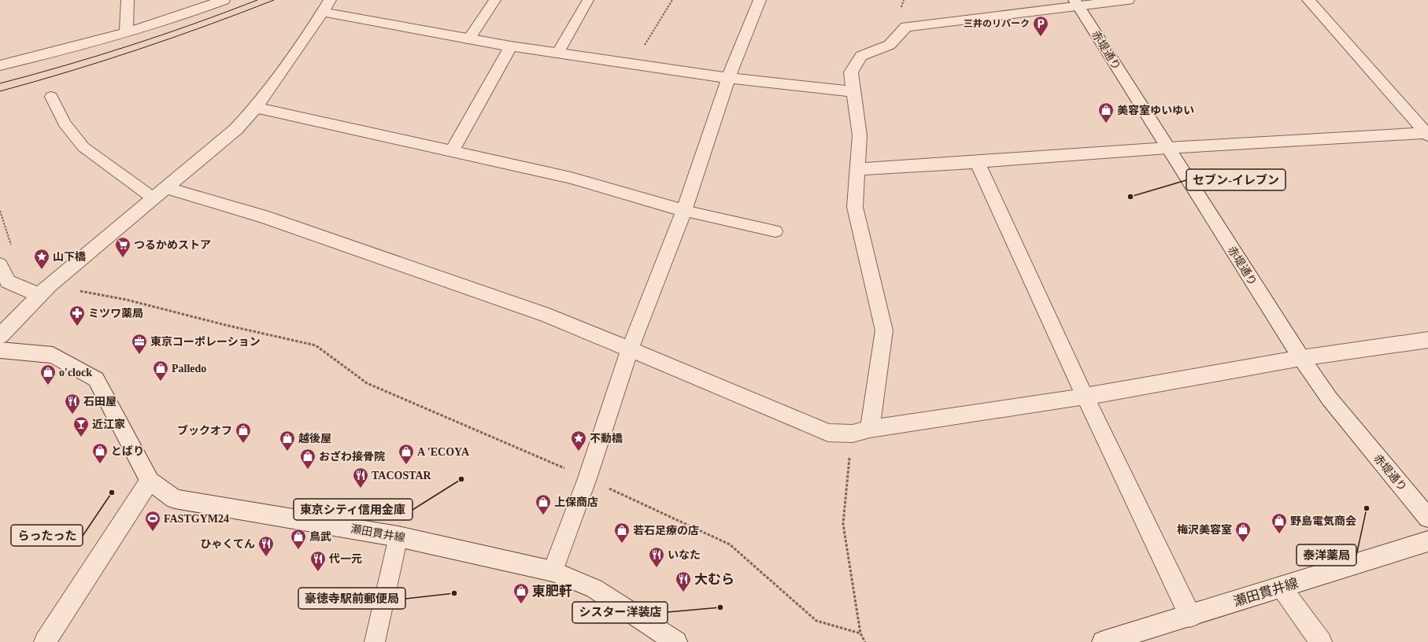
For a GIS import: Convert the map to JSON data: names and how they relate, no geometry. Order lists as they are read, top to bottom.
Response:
{
  "streets": {
    "street": ["赤堤通り", "瀬田貫井線"]
  },
  "places": {
    "parking": ["三井のリパーク"],
    "shop": [
      "美容室ゆいゆい",
      "Palledo",
      "o'clock",
      "ブックオフ",
      "越後屋",
      "とばり",
      "A 'ECOYA",
      "おざわ接骨院",
      "上保商店",
      "野島電気商会",
      "梅沢美容室",
      "若石足療の店",
      "鳥武",
      "東肥軒"
    ],
    "other": [
      "セブン-イレブン",
      "東京シティ信用金庫",
      "らったった",
      "泰洋薬局",
      "豪徳寺駅前郵便局",
      "シスター洋装店"
    ],
    "supermarket": ["つるかめストア"],
    "place": ["山下橋", "不動橋"],
    "pharmacy": ["ミツワ薬局"],
    "office": ["東京コーポレーション"],
    "restaurant": [
      "石田屋",
      "TACOSTAR",
      "ひゃくてん",
      "いなた",
      "代一元",
      "大むら"
    ],
    "bar": ["近江家"],
    "sports": ["FASTGYM24"]
  }
}
